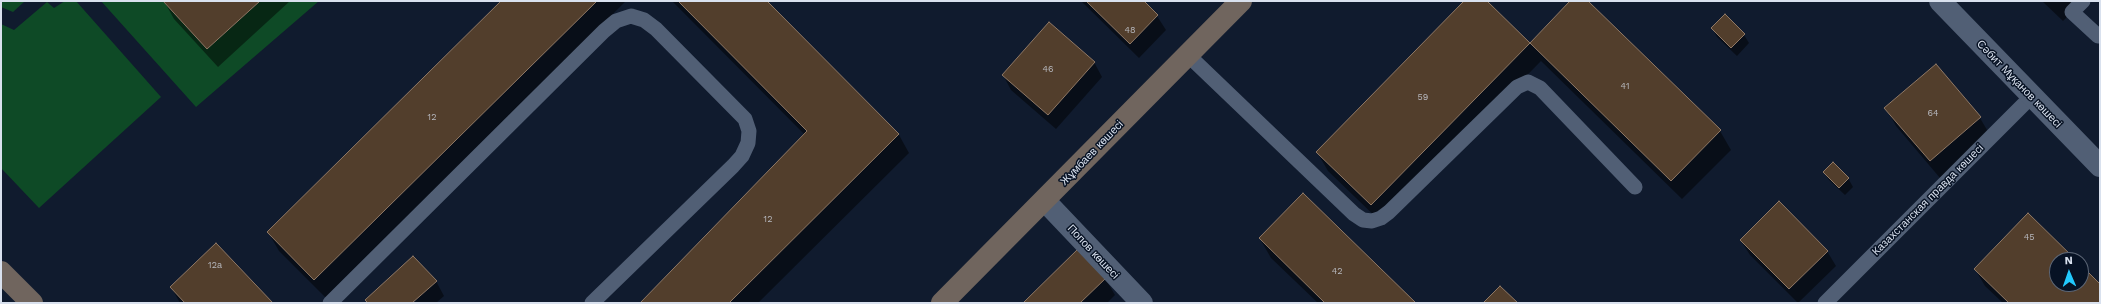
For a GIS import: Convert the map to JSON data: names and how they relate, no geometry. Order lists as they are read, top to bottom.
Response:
{
  "streets": {
    "street": ["Сәбит Мұқанов көшесі", "Жұмбаев көшесі", "Попов көшесі"],
    "lane": ["Казахстанская правда көшесі"]
  },
  "crossings": [
    ["Сәбит Мұқанов көшесі", "Казахстанская правда көшесі"],
    ["Жұмбаев көшесі", "Попов көшесі"]
  ],
  "house_numbers": [
    "48",
    "46",
    "41",
    "59",
    "64",
    "12",
    "12",
    "45",
    "12а",
    "42"
  ],
  "north": "top"
}
